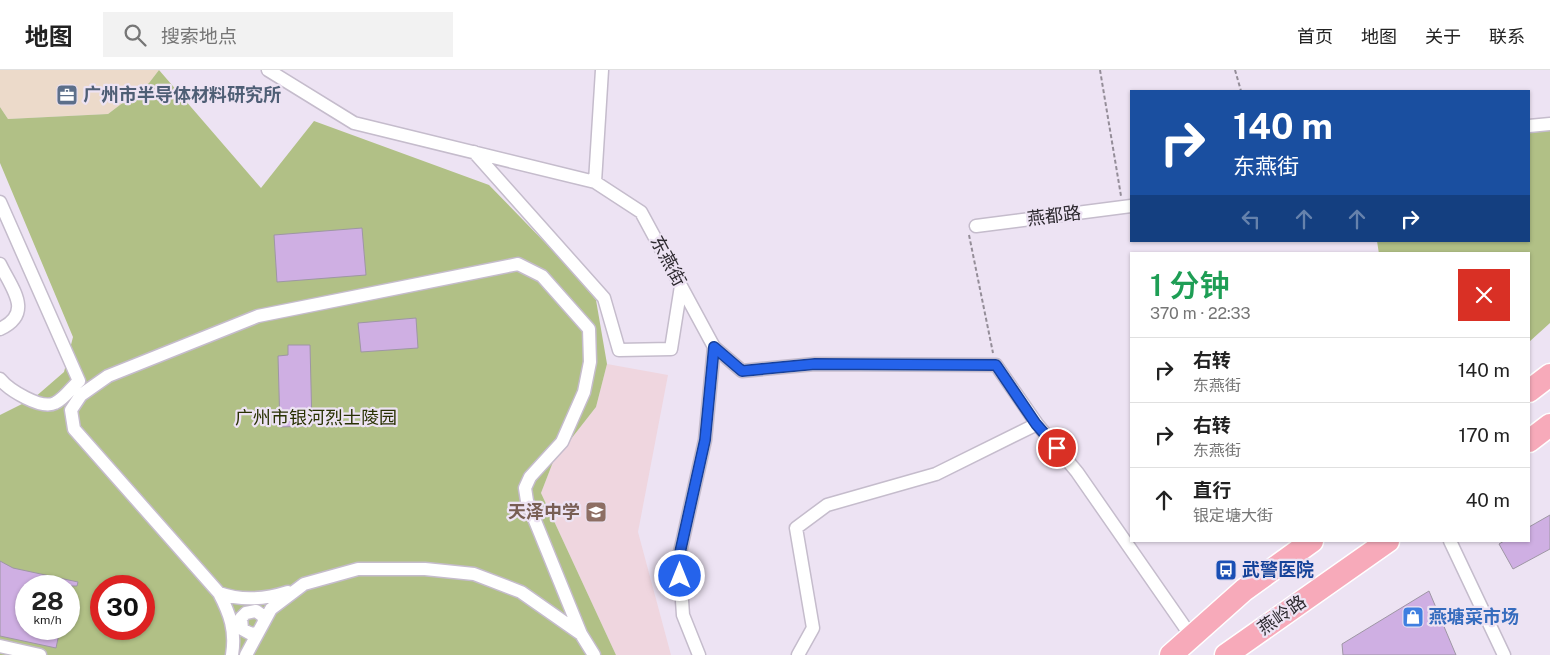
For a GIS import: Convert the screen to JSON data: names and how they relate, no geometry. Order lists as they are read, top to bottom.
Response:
{
  "streets": {
    "highway": ["燕岭路"],
    "street": ["燕都路", "东燕街"]
  },
  "parks": ["广州市银河烈士陵园"],
  "places": {
    "office": ["广州市半导体材料研究所"],
    "school or university": ["天泽中学"],
    "bus stop": ["武警医院"],
    "shop": ["燕塘菜市场"]
  },
  "page": {
    "header": "地图",
    "search": "搜索地点",
    "nav": [
      "首页",
      "地图",
      "关于",
      "联系"
    ],
    "turn": ["140 m", "东燕街"],
    "heading": ["1 分钟", "370 m · 22:33"],
    "list": [
      {
        "name": "右转",
        "note": "东燕街",
        "value": "140 m"
      },
      {
        "name": "右转",
        "note": "东燕街",
        "value": "170 m"
      },
      {
        "name": "直行",
        "note": "银定塘大街",
        "value": "40 m"
      }
    ],
    "speed": "28 km/h",
    "limit": "30"
  }
}
